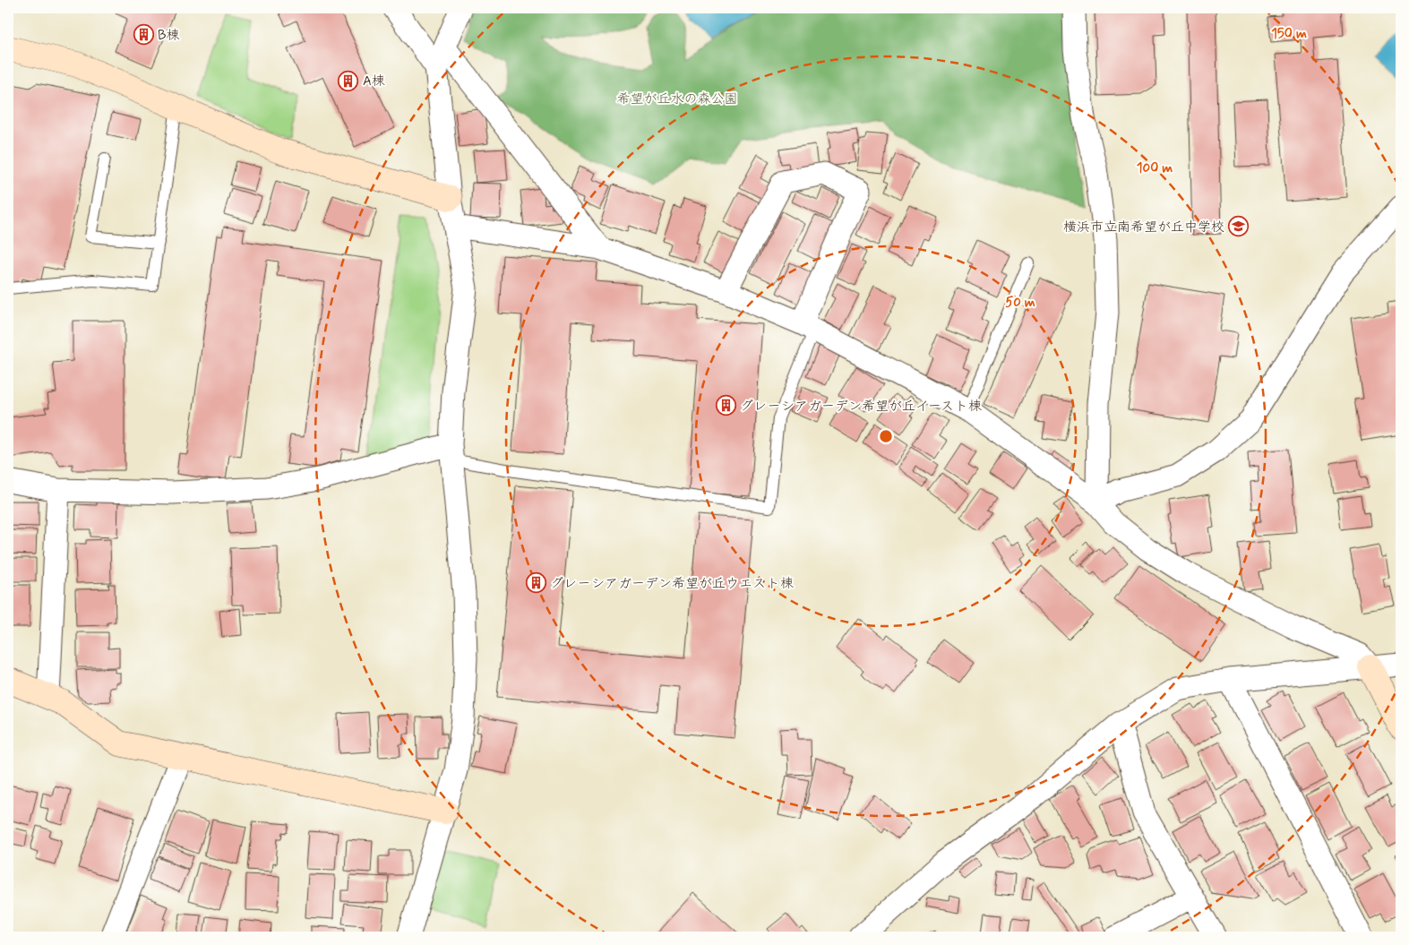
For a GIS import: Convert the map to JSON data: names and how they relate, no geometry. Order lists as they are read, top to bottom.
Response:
{
  "parks": ["希望が丘水の森公園"],
  "places": {
    "building": [
      "B棟",
      "A棟",
      "グレーシアガーデン希望が丘イースト棟",
      "グレーシアガーデン希望が丘ウエスト棟"
    ],
    "school or university": ["横浜市立南希望が丘中学校"]
  },
  "rings": ["150 m", "100 m", "50 m"]
}
